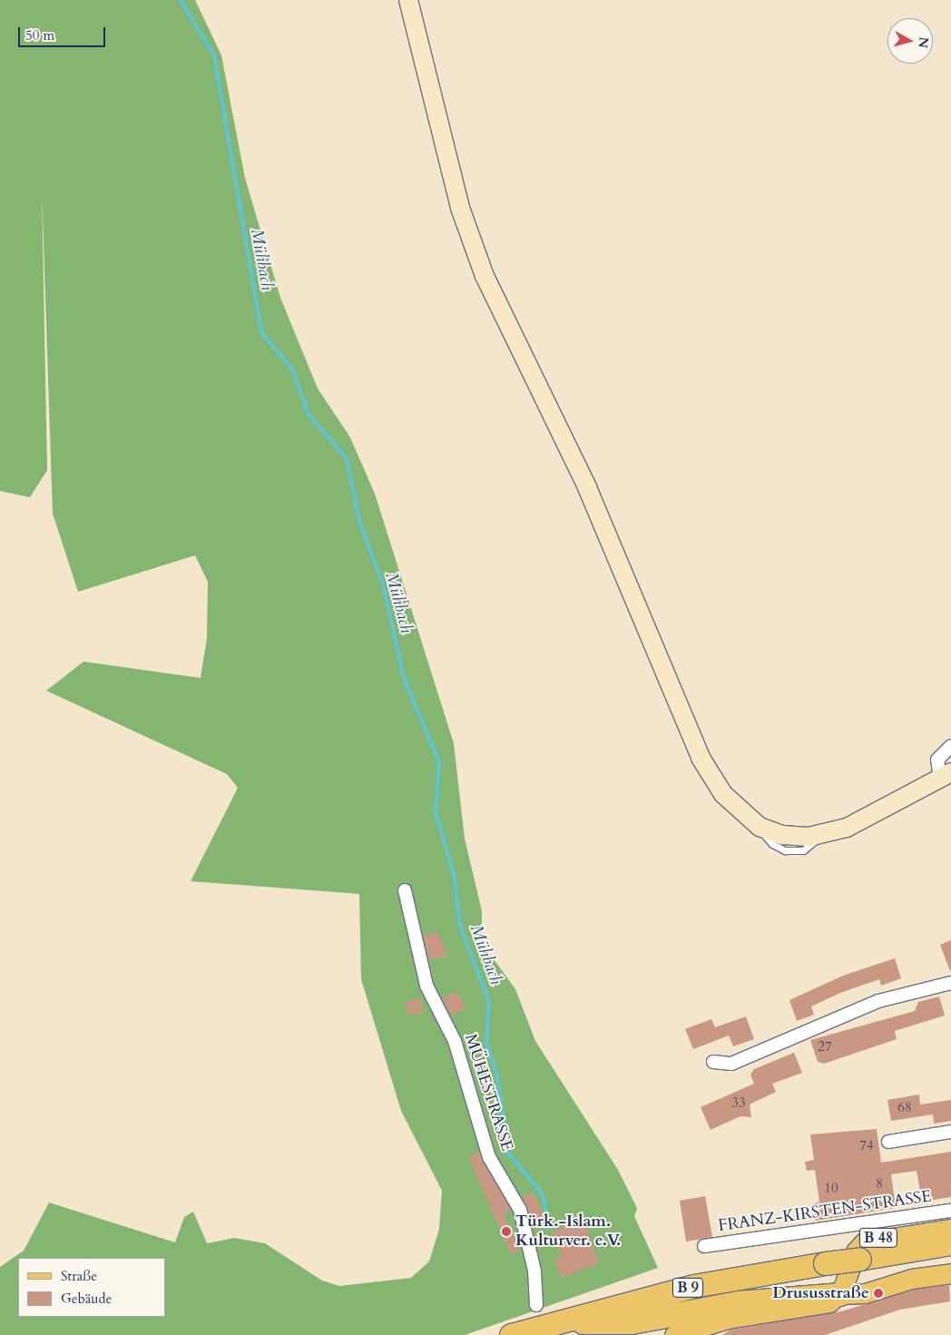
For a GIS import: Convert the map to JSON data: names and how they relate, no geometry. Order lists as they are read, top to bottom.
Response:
{
  "streets": {
    "highway": ["B 9"],
    "main road": ["B 48"],
    "street": ["MÜHESTRASSE", "FRANZ-KIRSTEN-STRASSE"]
  },
  "water": ["Mühbach"],
  "places": ["Türk.-Islam. Kulturver. e.V.", "Drususstraße"],
  "house_numbers": [
    "27",
    "33",
    "68",
    "74",
    "8",
    "10"
  ],
  "legend": ["Straße", "Gebäude"],
  "scale_bar": "50 m",
  "north": "right"
}
